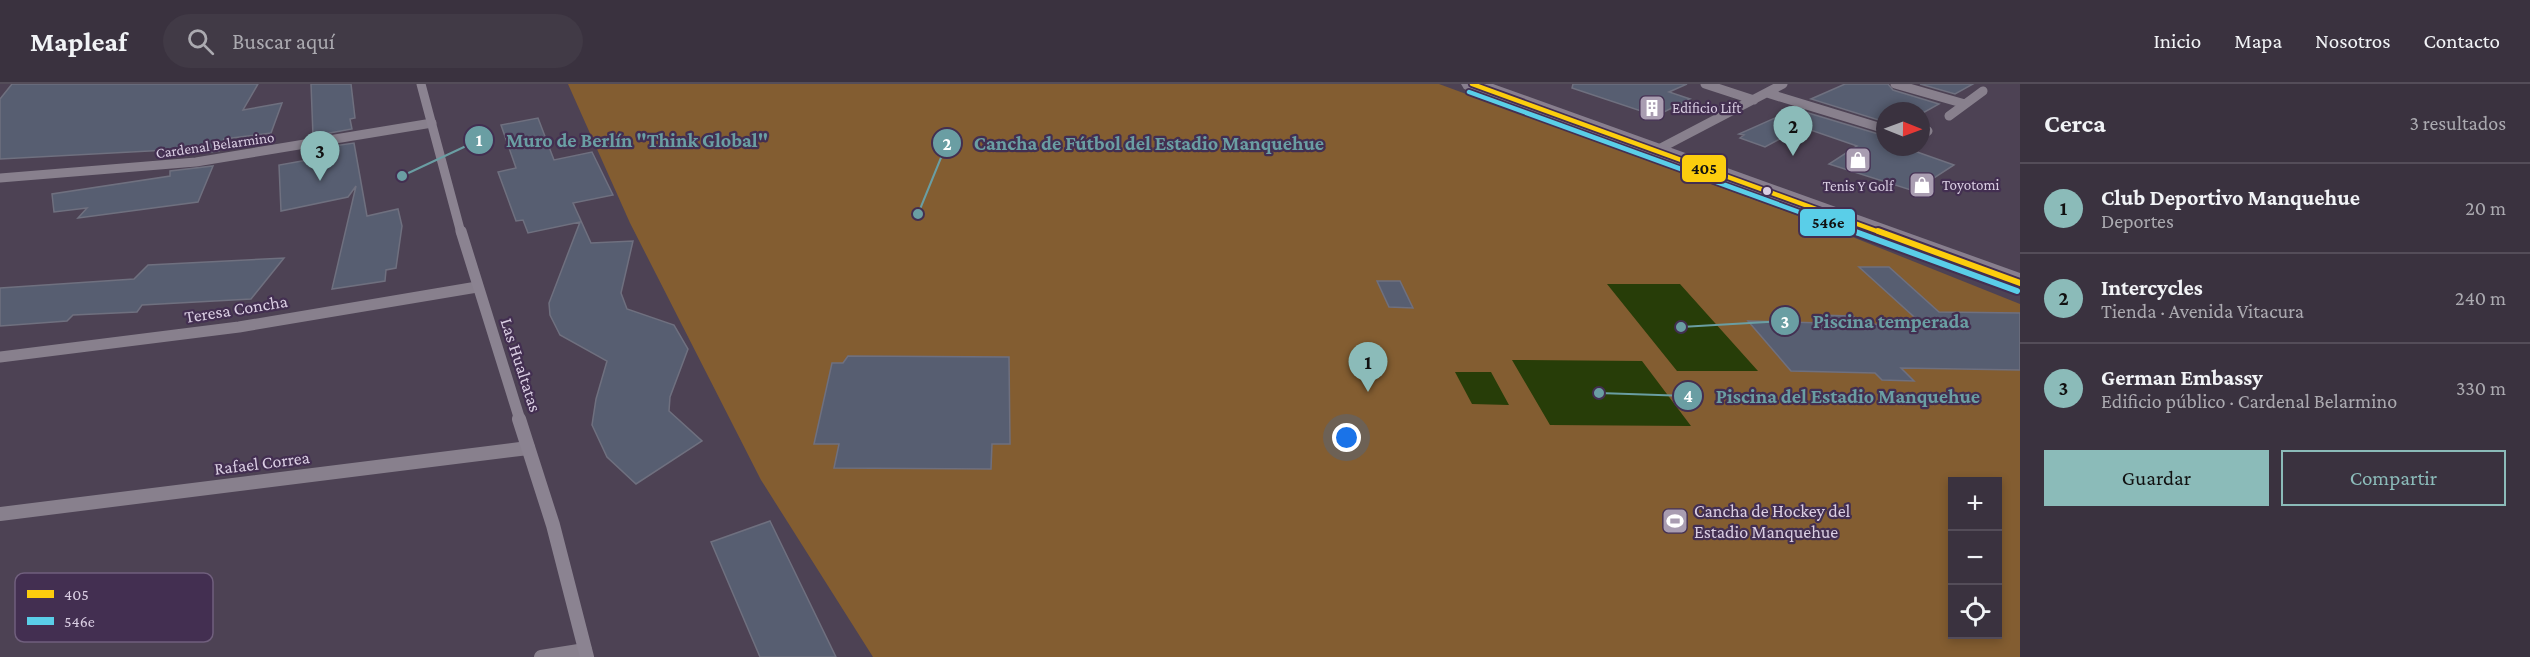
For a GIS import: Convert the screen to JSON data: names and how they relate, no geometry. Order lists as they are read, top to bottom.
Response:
{
  "streets": {
    "street": [
      "Cardenal Belarmino",
      "Teresa Concha",
      "Las Hualtatas",
      "Rafael Correa"
    ]
  },
  "crossings": [
    ["Cardenal Belarmino", "Las Hualtatas"],
    ["Teresa Concha", "Las Hualtatas"],
    ["Las Hualtatas", "Rafael Correa"]
  ],
  "places": {
    "building": ["Edificio Lift"],
    "shop": ["Tenis Y Golf", "Toyotomi"],
    "other": [
      "Muro de Berlín \"Think Global\"",
      "Cancha de Fútbol del Estadio Manquehue",
      "Piscina temperada",
      "Piscina del Estadio Manquehue"
    ],
    "sports": ["Cancha de Hockey del Estadio Manquehue"]
  },
  "lines": ["transit line 405", "transit line 546e"],
  "legend": ["405", "546e"],
  "north": "right",
  "page": {
    "header": "Mapleaf",
    "search": "Buscar aquí",
    "nav": [
      "Inicio",
      "Mapa",
      "Nosotros",
      "Contacto"
    ],
    "heading": ["Cerca", "3 resultados"],
    "pins": ["2", "3", "1"],
    "list": [
      {
        "mark": "1",
        "name": "Club Deportivo Manquehue",
        "note": "Deportes",
        "value": "20 m"
      },
      {
        "mark": "2",
        "name": "Intercycles",
        "note": "Tienda · Avenida Vitacura",
        "value": "240 m"
      },
      {
        "mark": "3",
        "name": "German Embassy",
        "note": "Edificio público · Cardenal Belarmino",
        "value": "330 m"
      }
    ],
    "buttons": ["Guardar", "Compartir"],
    "map_buttons": ["+", "−"]
  }
}
